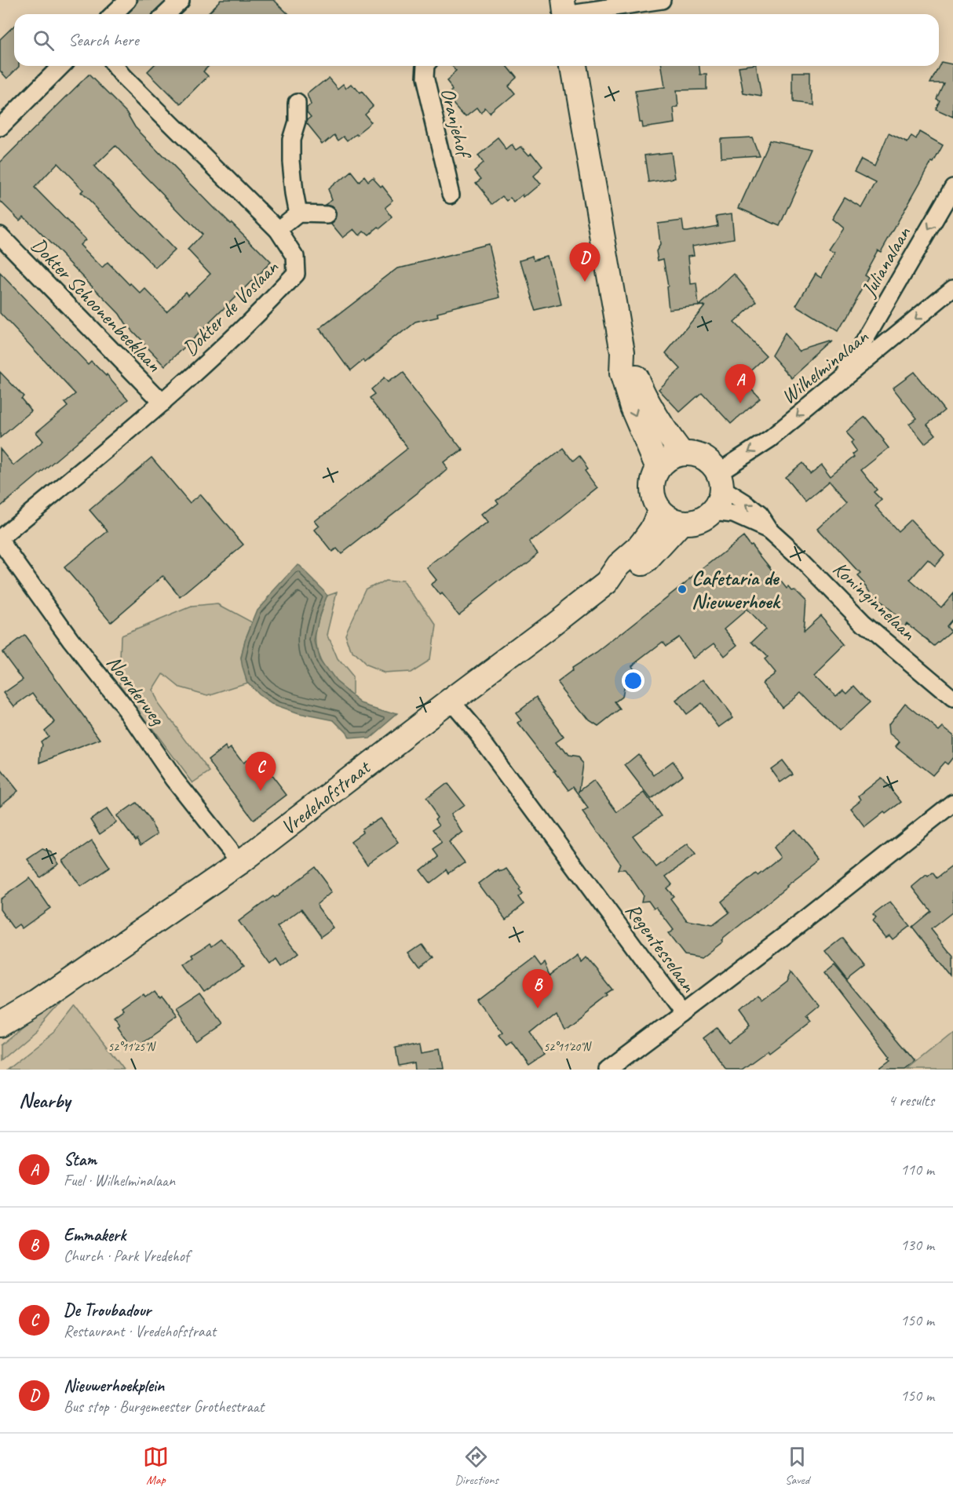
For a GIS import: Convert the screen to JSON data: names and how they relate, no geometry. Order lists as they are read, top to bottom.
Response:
{
  "streets": {
    "main road": ["Vredehofstraat"],
    "street": [
      "Oranjehof",
      "Julianalaan",
      "Dokter Schoonenbeeklaan",
      "Dokter de Voslaan",
      "Wilhelminalaan",
      "Koninginnelaan",
      "Noorderweg",
      "Regentesselaan"
    ]
  },
  "crossings": [
    ["Julianalaan", "Wilhelminalaan"],
    ["Dokter Schoonenbeeklaan", "Dokter de Voslaan"],
    ["Dokter de Voslaan", "Noorderweg"],
    ["Wilhelminalaan", "Koninginnelaan"],
    ["Wilhelminalaan", "Vredehofstraat"],
    ["Koninginnelaan", "Vredehofstraat"],
    ["Noorderweg", "Vredehofstraat"],
    ["Vredehofstraat", "Regentesselaan"]
  ],
  "one_way": ["Julianalaan", "Wilhelminalaan"],
  "places": ["Cafetaria de Nieuwerhoek"],
  "page": {
    "search": "Search here",
    "pins": [
      "D",
      "A",
      "C",
      "B"
    ],
    "heading": ["Nearby", "4 results"],
    "list": [
      {
        "mark": "A",
        "name": "Stam",
        "note": "Fuel · Wilhelminalaan",
        "value": "110 m"
      },
      {
        "mark": "B",
        "name": "Emmakerk",
        "note": "Church · Park Vredehof",
        "value": "130 m"
      },
      {
        "mark": "C",
        "name": "De Troubadour",
        "note": "Restaurant · Vredehofstraat",
        "value": "150 m"
      },
      {
        "mark": "D",
        "name": "Nieuwerhoekplein",
        "note": "Bus stop · Burgemeester Grothestraat",
        "value": "150 m"
      }
    ],
    "nav": ["Map", "Directions", "Saved"]
  },
  "coordinates": ["52°11'25\"N", "52°11'20\"N"]
}
